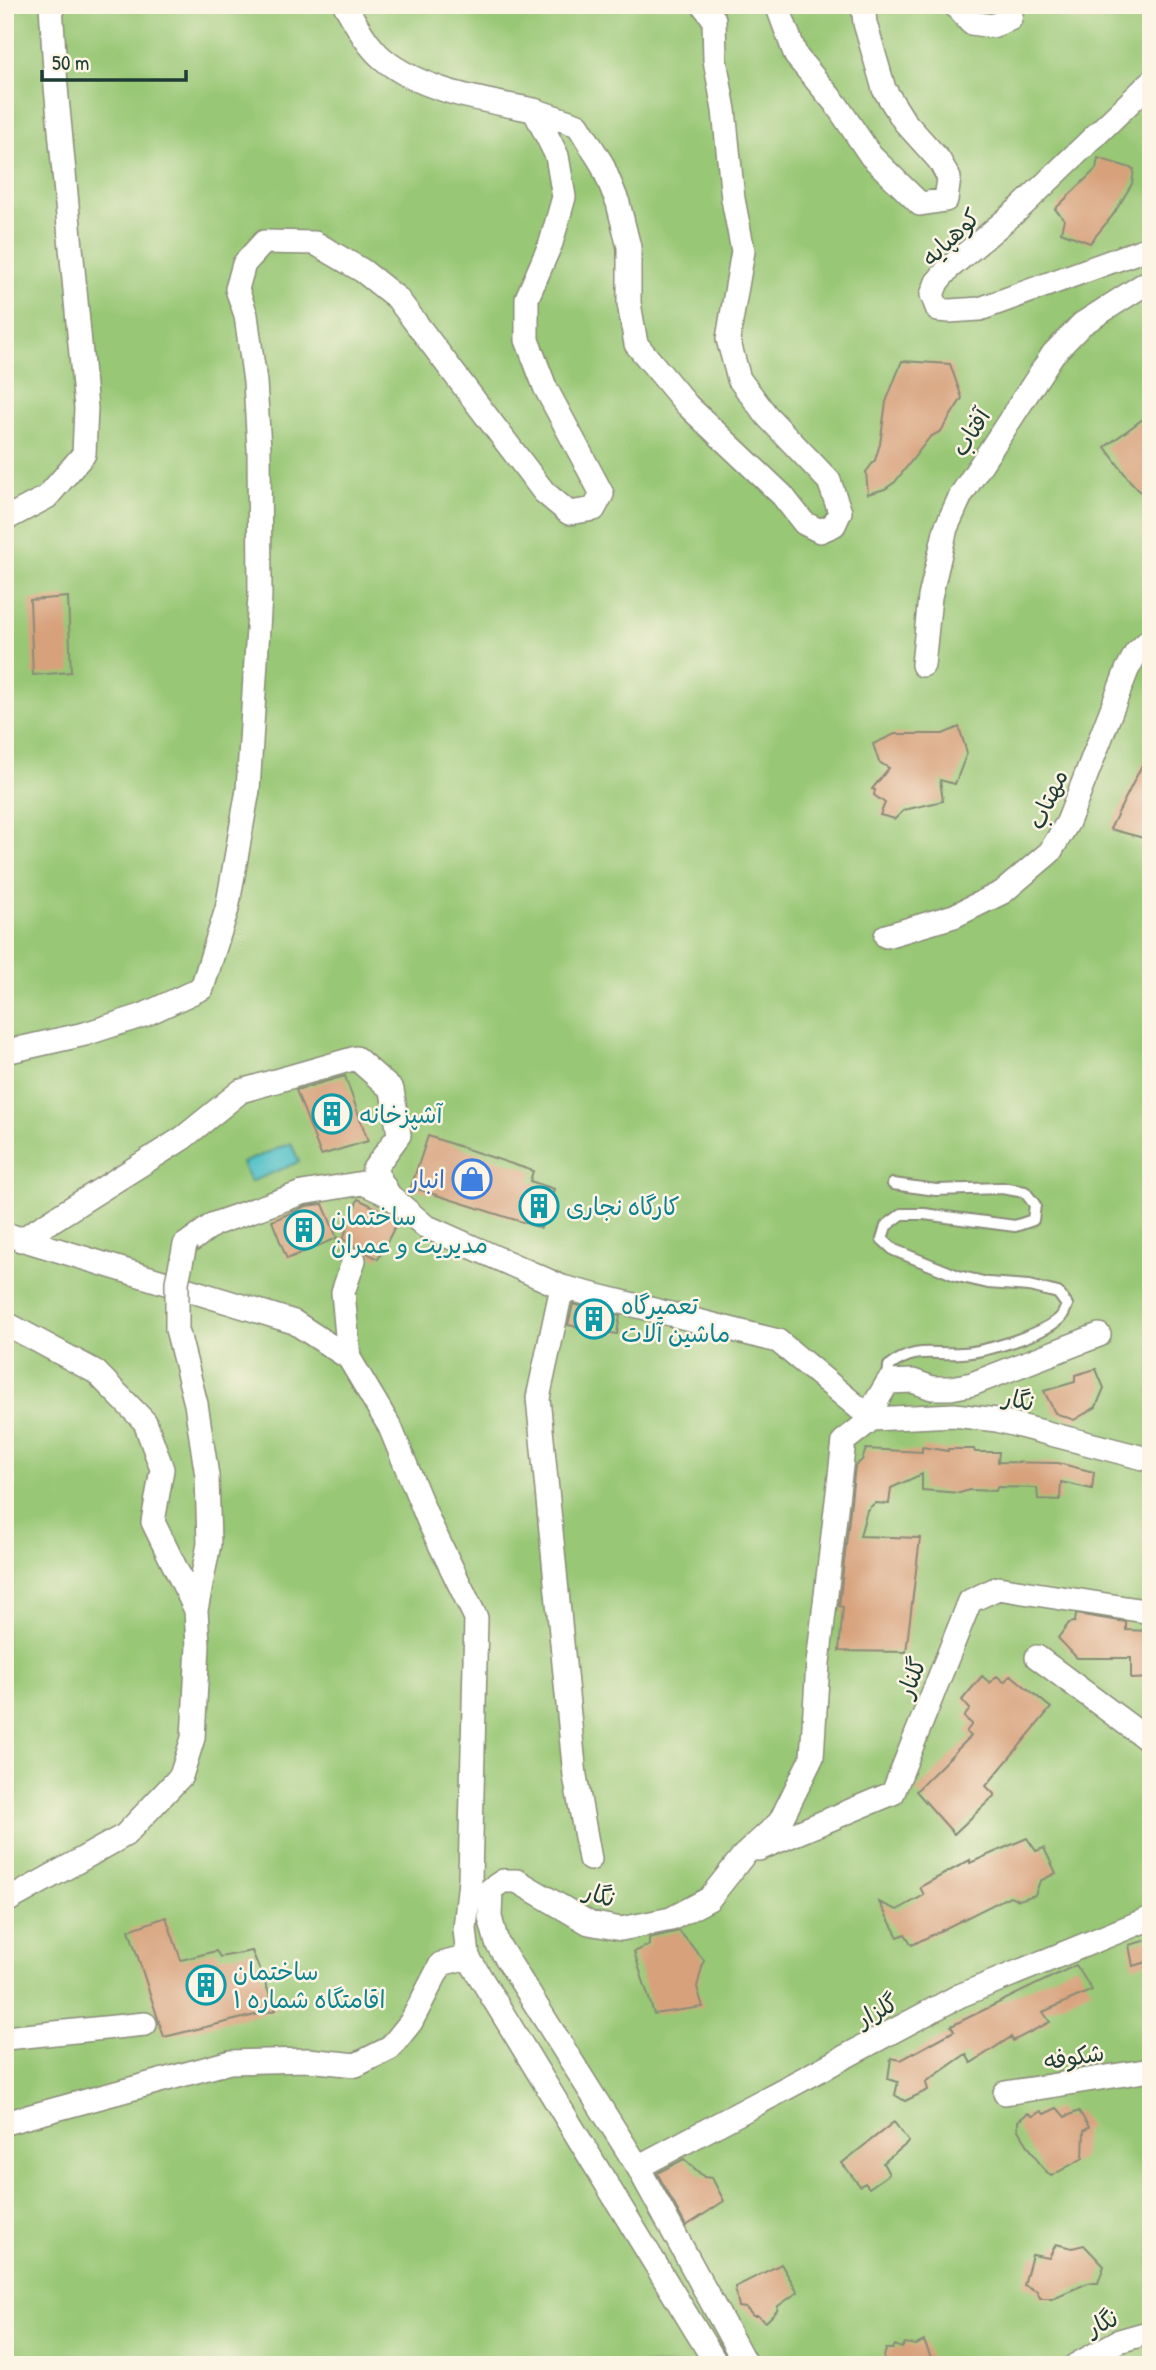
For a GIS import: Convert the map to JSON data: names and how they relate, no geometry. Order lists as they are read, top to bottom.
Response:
{
  "streets": {
    "street": [
      "کوهپایه",
      "آفتاب",
      "مهتاب",
      "نگار",
      "گلنار",
      "گلزار",
      "شکوفه"
    ]
  },
  "crossings": [
    ["نگار", "گلنار"]
  ],
  "places": {
    "building": [
      "آشپزخانه",
      "کارگاه نجاری",
      "ساختمان مدیریت و عمران",
      "تعمیرگاه ماشین آلات",
      "ساختمان اقامتگاه شماره ۱"
    ],
    "shop": ["انبار"]
  },
  "scale_bar": "50 m"
}
